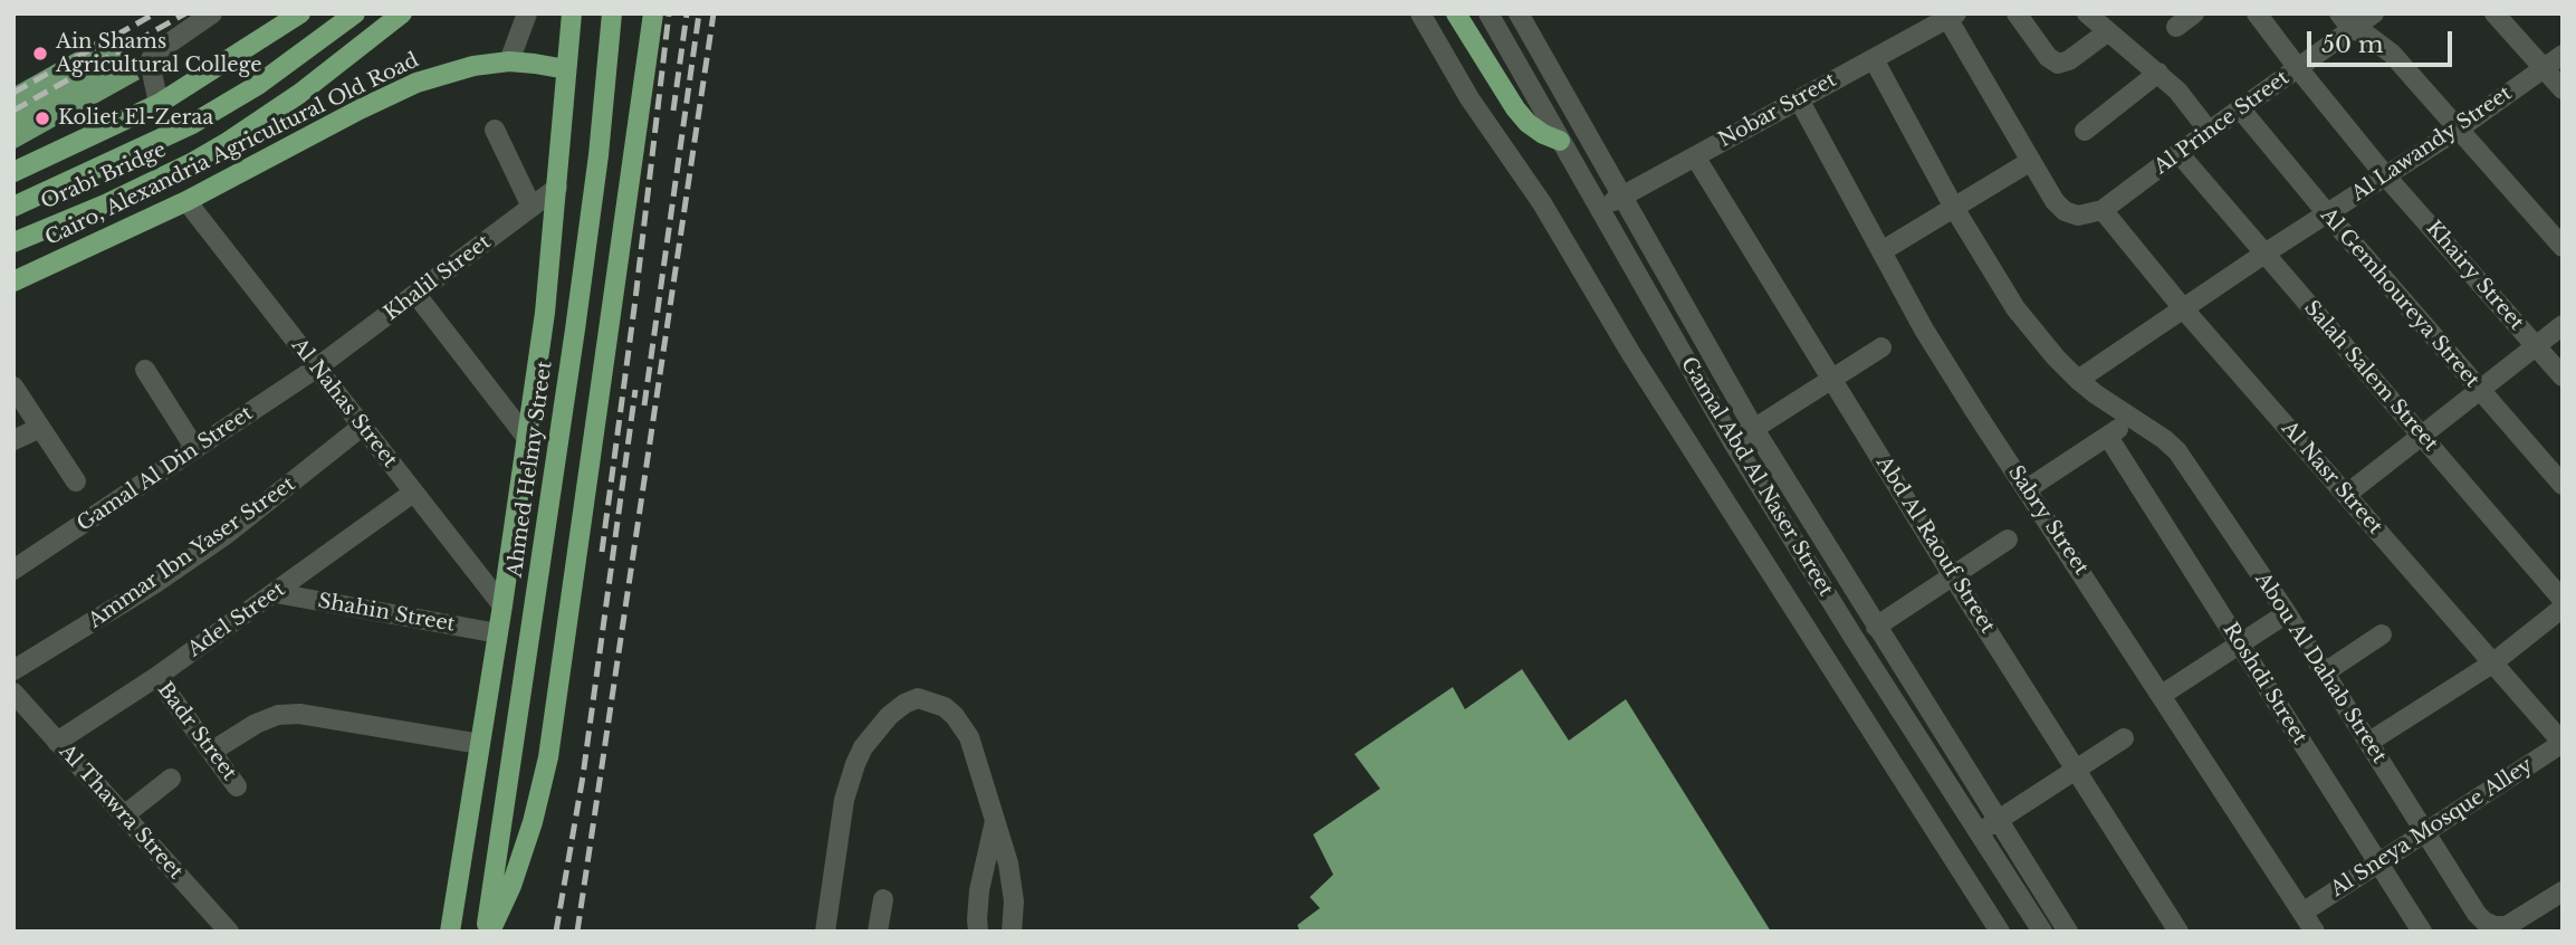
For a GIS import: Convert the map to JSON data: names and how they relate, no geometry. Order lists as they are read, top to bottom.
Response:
{
  "streets": {
    "main road": ["Cairo, Alexandria Agricultural Old Road", "Orabi Bridge", "Ahmed Helmy Street"],
    "street": [
      "Nobar Street",
      "Al Prince Street",
      "Al Lawandy Street",
      "Khairy Street",
      "Khalil Street",
      "Al Gemhoureya Street",
      "Salah Salem Street",
      "Al Nahas Street",
      "Gamal Al Din Street",
      "Gamal Abd Al Naser Street",
      "Al Nasr Street",
      "Sabry Street",
      "Abd Al Raouf Street",
      "Ammar Ibn Yaser Street",
      "Shahin Street",
      "Adel Street",
      "Abou Al Dahab Street",
      "Roshdi Street",
      "Badr Street",
      "Al Thawra Street",
      "Al Sneya Mosque Alley"
    ]
  },
  "crossings": [
    ["Nobar Street", "Gamal Abd Al Naser Street"],
    ["Nobar Street", "Sabry Street"],
    ["Nobar Street", "Abd Al Raouf Street"],
    ["Nobar Street", "Abou Al Dahab Street"],
    ["Al Prince Street", "Khairy Street"],
    ["Al Prince Street", "Al Gemhoureya Street"],
    ["Al Prince Street", "Salah Salem Street"],
    ["Al Prince Street", "Al Nasr Street"],
    ["Al Lawandy Street", "Khairy Street"],
    ["Al Lawandy Street", "Al Gemhoureya Street"],
    ["Al Lawandy Street", "Salah Salem Street"],
    ["Al Lawandy Street", "Al Nasr Street"],
    ["Al Lawandy Street", "Abou Al Dahab Street"],
    ["Cairo, Alexandria Agricultural Old Road", "Al Nahas Street"],
    ["Cairo, Alexandria Agricultural Old Road", "Ahmed Helmy Street"],
    ["Khalil Street", "Al Nahas Street"],
    ["Khalil Street", "Gamal Al Din Street"],
    ["Khalil Street", "Ahmed Helmy Street"],
    ["Al Nahas Street", "Gamal Al Din Street"],
    ["Al Nahas Street", "Ahmed Helmy Street"],
    ["Al Nahas Street", "Ammar Ibn Yaser Street"],
    ["Al Nahas Street", "Adel Street"],
    ["Ahmed Helmy Street", "Shahin Street"],
    ["Al Nasr Street", "Al Sneya Mosque Alley"],
    ["Sabry Street", "Al Sneya Mosque Alley"],
    ["Shahin Street", "Adel Street"],
    ["Adel Street", "Badr Street"],
    ["Adel Street", "Al Thawra Street"],
    ["Abou Al Dahab Street", "Al Sneya Mosque Alley"],
    ["Roshdi Street", "Al Sneya Mosque Alley"]
  ],
  "places": ["Ain Shams Agricultural College", "Koliet El-Zeraa"],
  "scale_bar": "50 m"
}
